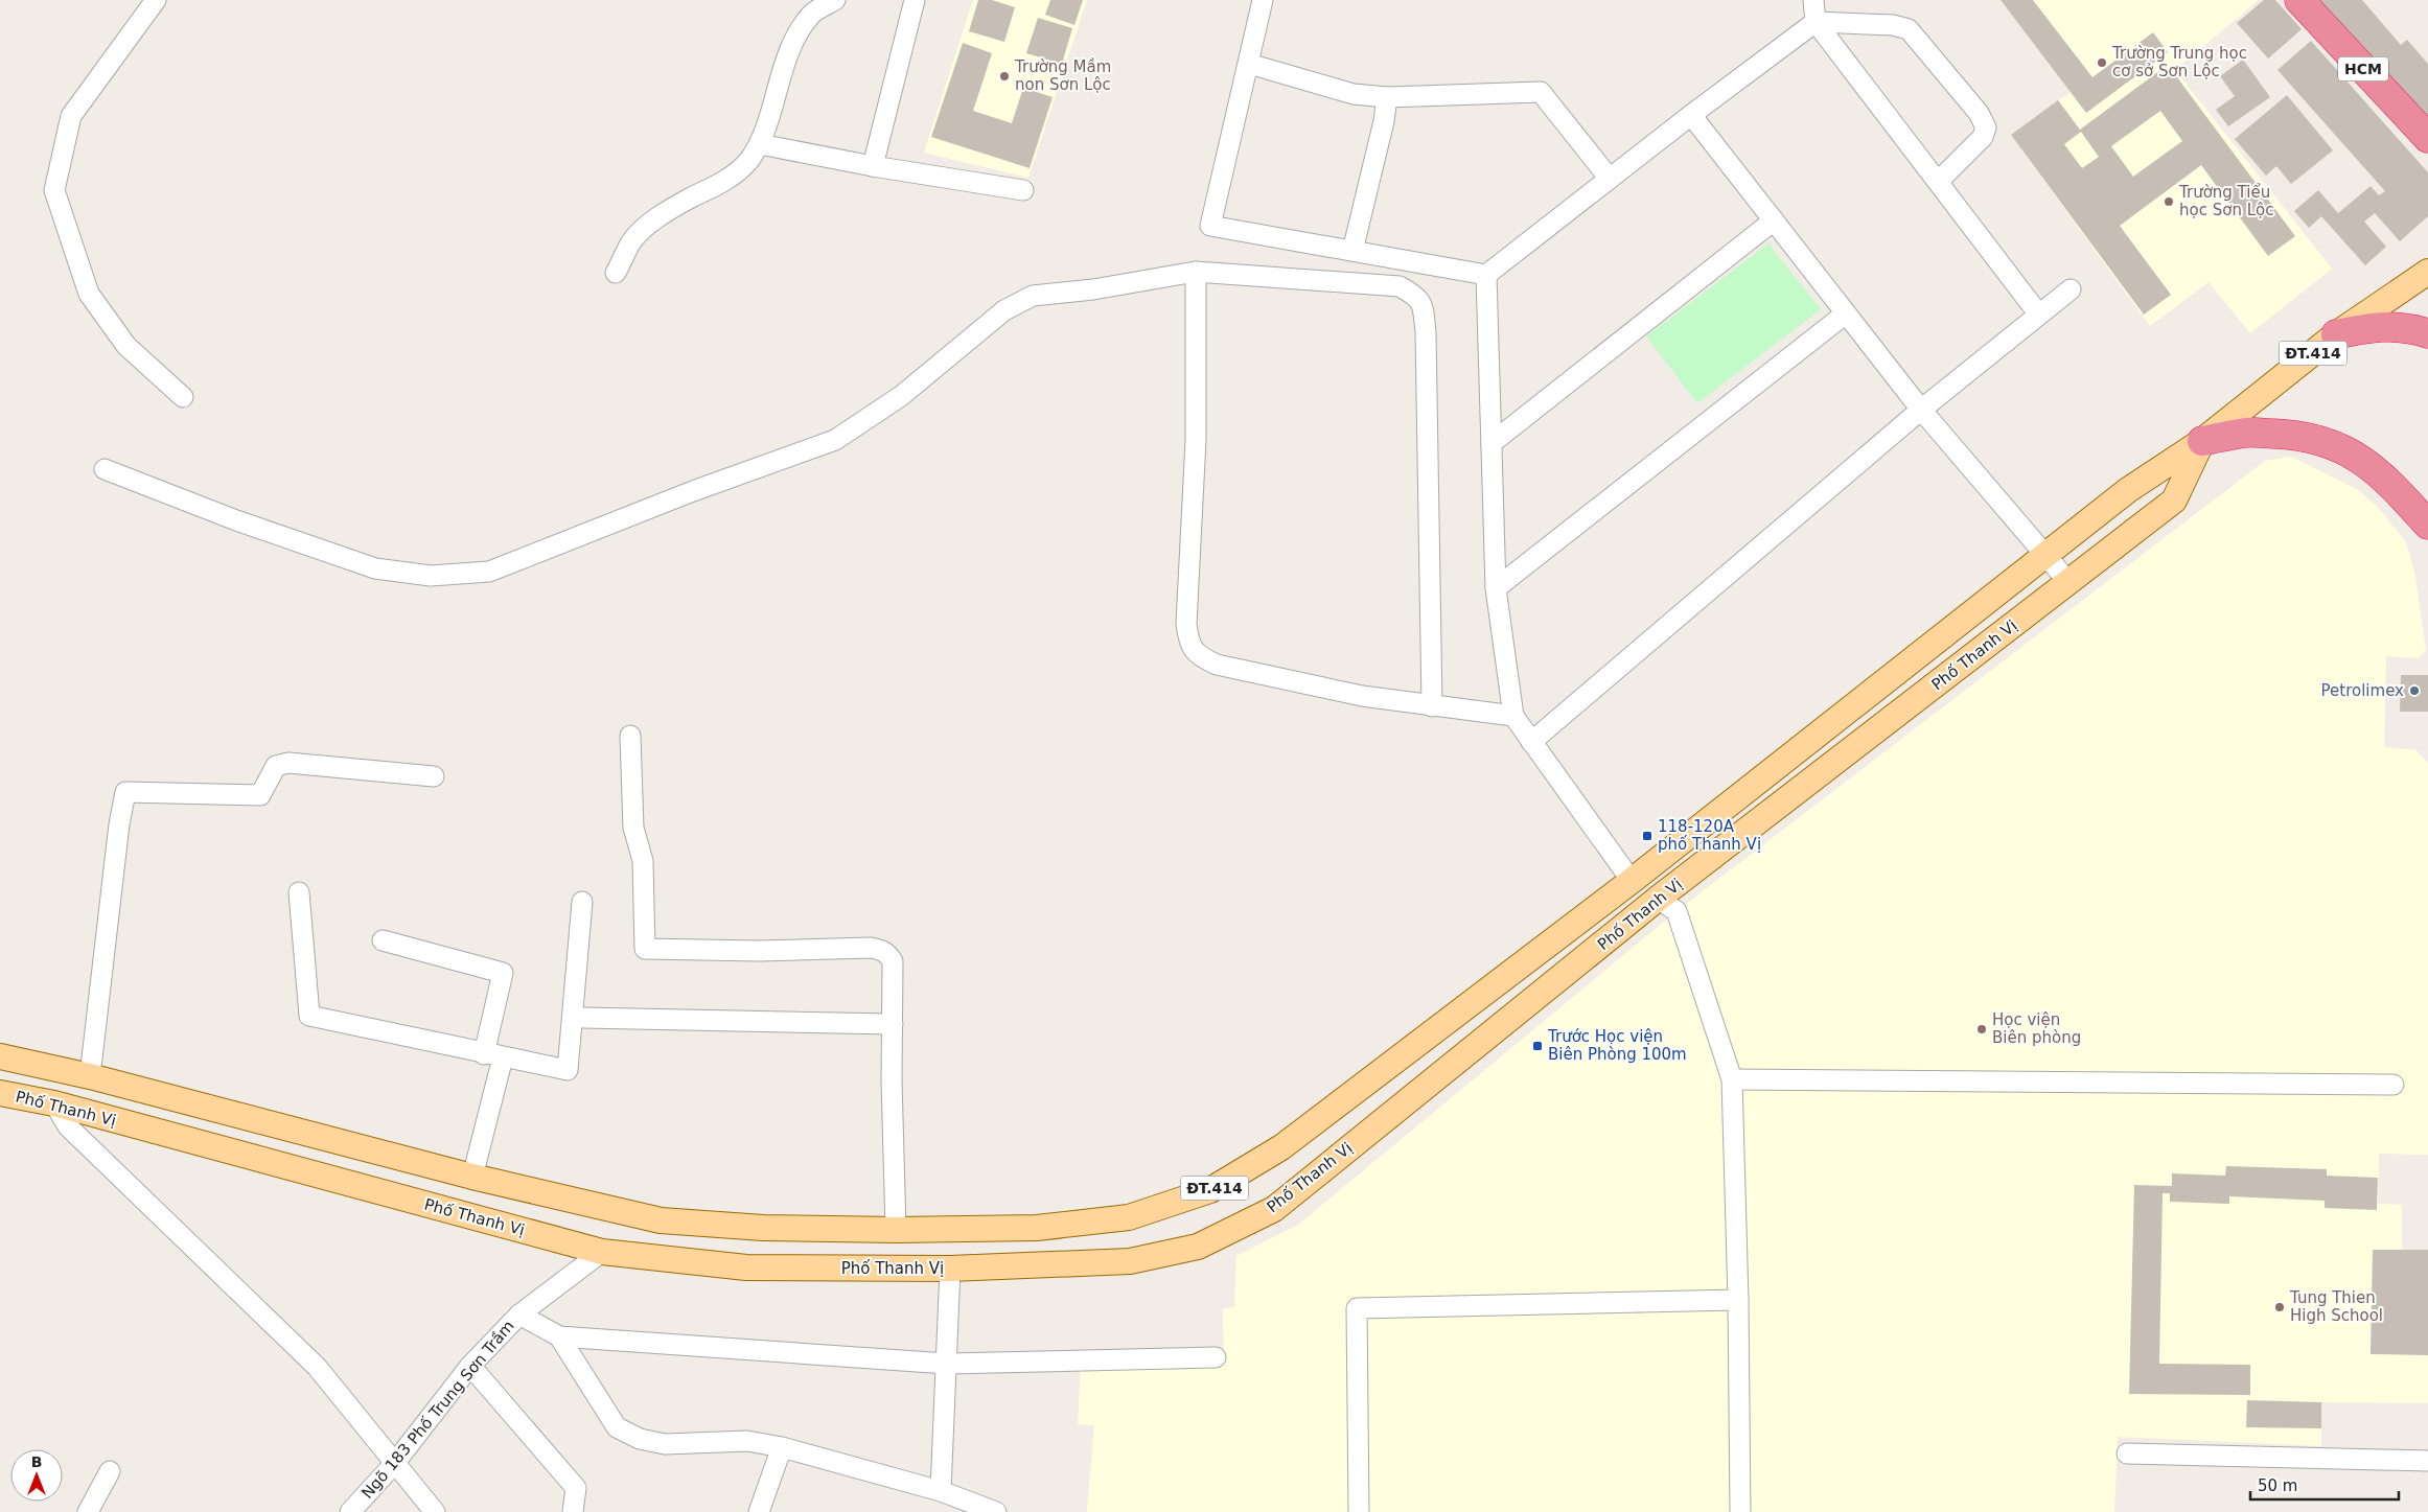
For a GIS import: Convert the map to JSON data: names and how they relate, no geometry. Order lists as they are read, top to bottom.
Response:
{
  "streets": {
    "highway": ["HCM"],
    "main road": ["ĐT.414", "Phố Thanh Vị"],
    "street": ["Ngõ 183 Phố Trung Sơn Trầm"]
  },
  "crossings": [
    ["Phố Thanh Vị", "Ngõ 183 Phố Trung Sơn Trầm"]
  ],
  "places": {
    "other": [
      "Trường Trung học cơ sở Sơn Lộc",
      "Trường Mầm non Sơn Lộc",
      "Trường Tiểu học Sơn Lộc",
      "Petrolimex",
      "Học viện Biên phòng",
      "Tung Thien High School"
    ],
    "transit": ["118-120A phố Thanh Vị", "Trước Học viện Biên Phòng 100m"]
  },
  "scale_bar": "50 m",
  "north": "top"
}
